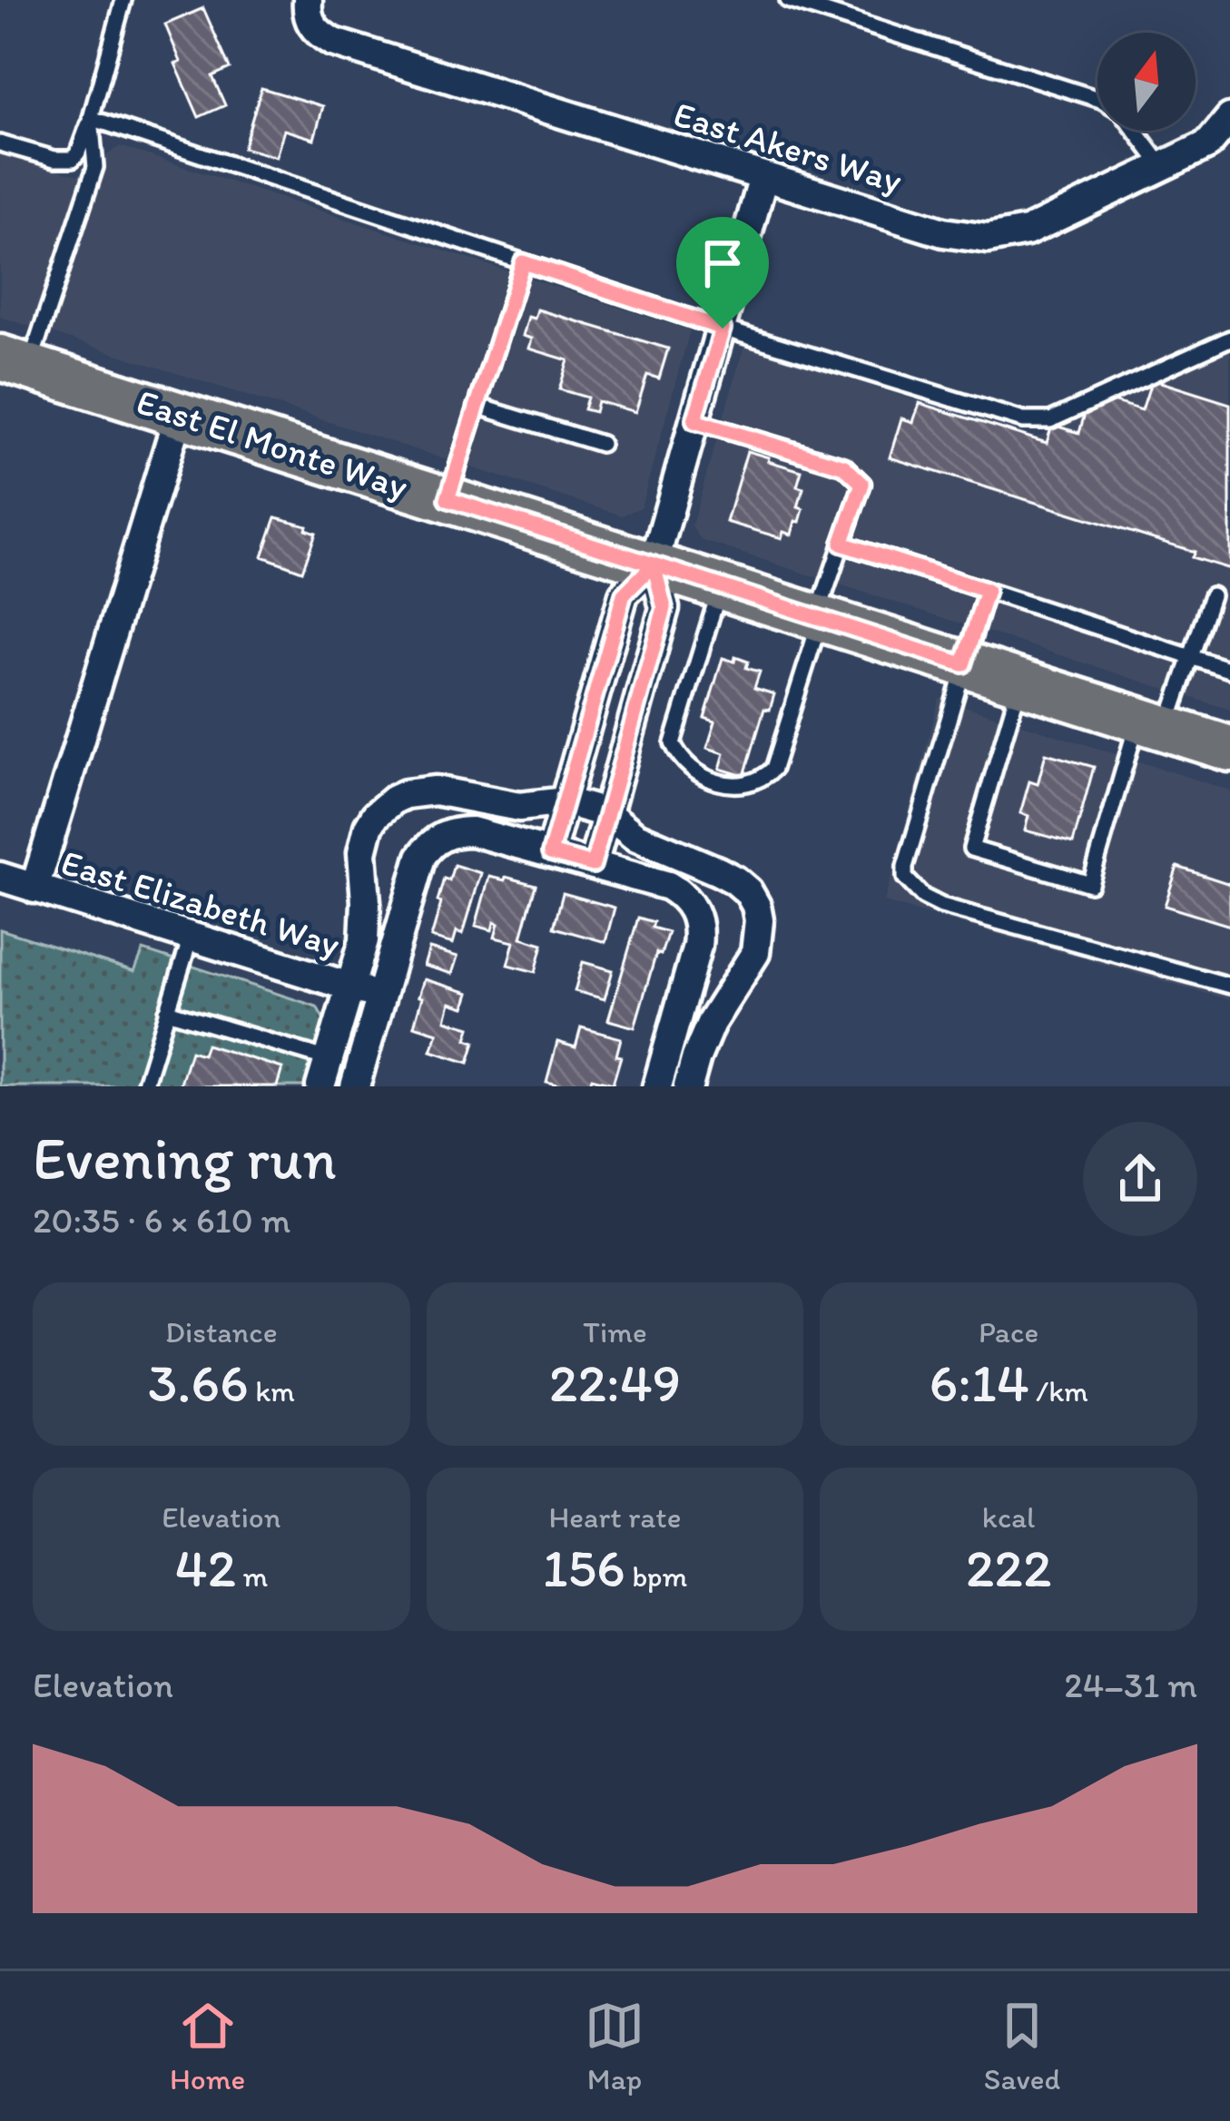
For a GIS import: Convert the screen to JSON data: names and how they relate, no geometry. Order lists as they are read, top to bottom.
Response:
{
  "streets": {
    "main road": ["East El Monte Way"],
    "street": ["East Akers Way", "East Elizabeth Way"]
  },
  "north": "top",
  "page": {
    "heading": ["Evening run", "20:35 · 6 × 610 m"],
    "stats": [
      ["Distance", "3.66 km"],
      ["Time", "22:49"],
      ["Pace", "6:14 /km"],
      ["Elevation", "42 m"],
      ["Heart rate", "156 bpm"],
      ["kcal", "222"]
    ],
    "chart": ["Elevation", "24–31 m"],
    "tabs": ["Home", "Map", "Saved"]
  }
}
